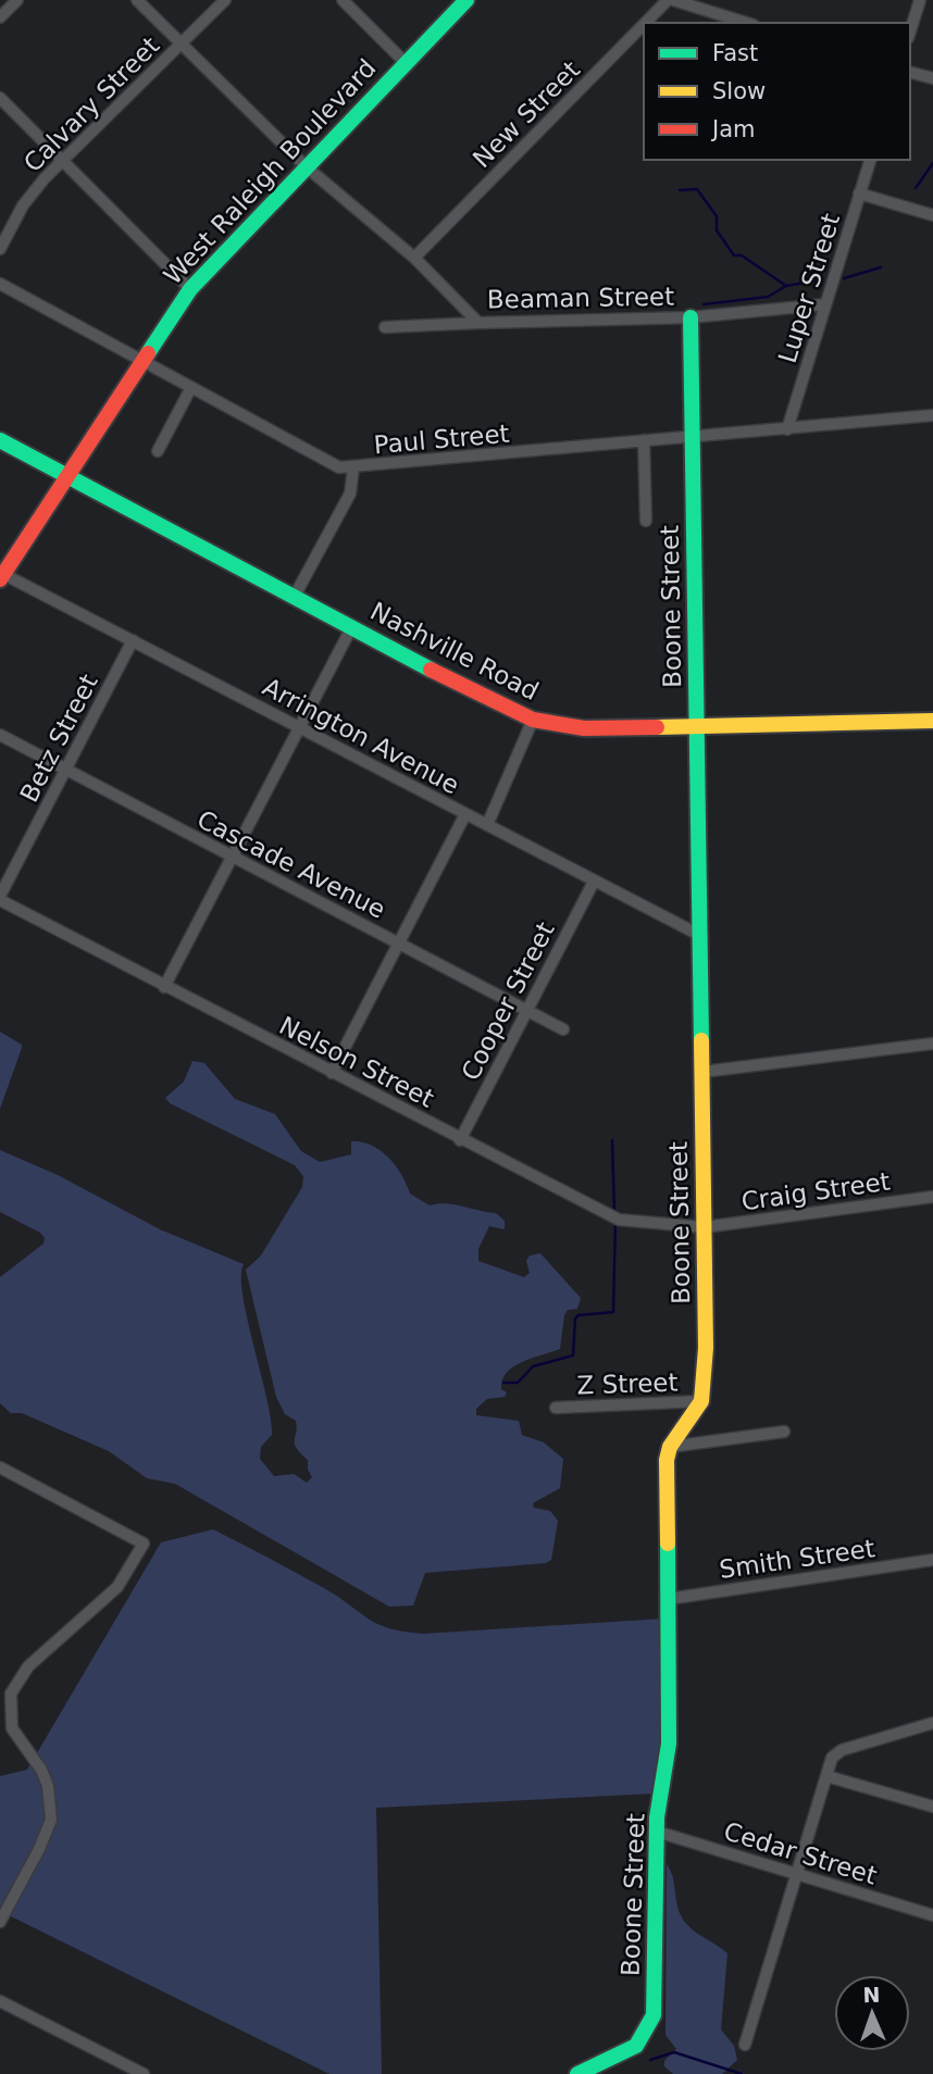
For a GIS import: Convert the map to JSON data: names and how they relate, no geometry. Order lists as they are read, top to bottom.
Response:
{
  "streets": {
    "street": [
      "Calvary Street",
      "New Street",
      "West Raleigh Boulevard",
      "Luper Street",
      "Beaman Street",
      "Paul Street",
      "Boone Street",
      "Nashville Road",
      "Arrington Avenue",
      "Betz Street",
      "Cascade Avenue",
      "Cooper Street",
      "Nelson Street",
      "Craig Street",
      "Z Street",
      "Smith Street",
      "Cedar Street"
    ]
  },
  "crossings": [
    ["Calvary Street", "Beaman Street"],
    ["New Street", "Beaman Street"],
    ["West Raleigh Boulevard", "Beaman Street"],
    ["West Raleigh Boulevard", "Paul Street"],
    ["West Raleigh Boulevard", "Nashville Road"],
    ["West Raleigh Boulevard", "Arrington Avenue"],
    ["Luper Street", "Beaman Street"],
    ["Luper Street", "Paul Street"],
    ["Beaman Street", "Boone Street"],
    ["Paul Street", "Boone Street"],
    ["Boone Street", "Nashville Road"],
    ["Boone Street", "Arrington Avenue"],
    ["Boone Street", "Nelson Street"],
    ["Boone Street", "Craig Street"],
    ["Boone Street", "Z Street"],
    ["Boone Street", "Smith Street"],
    ["Boone Street", "Cedar Street"],
    ["Arrington Avenue", "Betz Street"],
    ["Arrington Avenue", "Cooper Street"],
    ["Betz Street", "Cascade Avenue"],
    ["Betz Street", "Nelson Street"],
    ["Cascade Avenue", "Cooper Street"],
    ["Cooper Street", "Nelson Street"],
    ["Nelson Street", "Craig Street"]
  ],
  "legend": ["Fast", "Slow", "Jam"],
  "north": "top"
}
